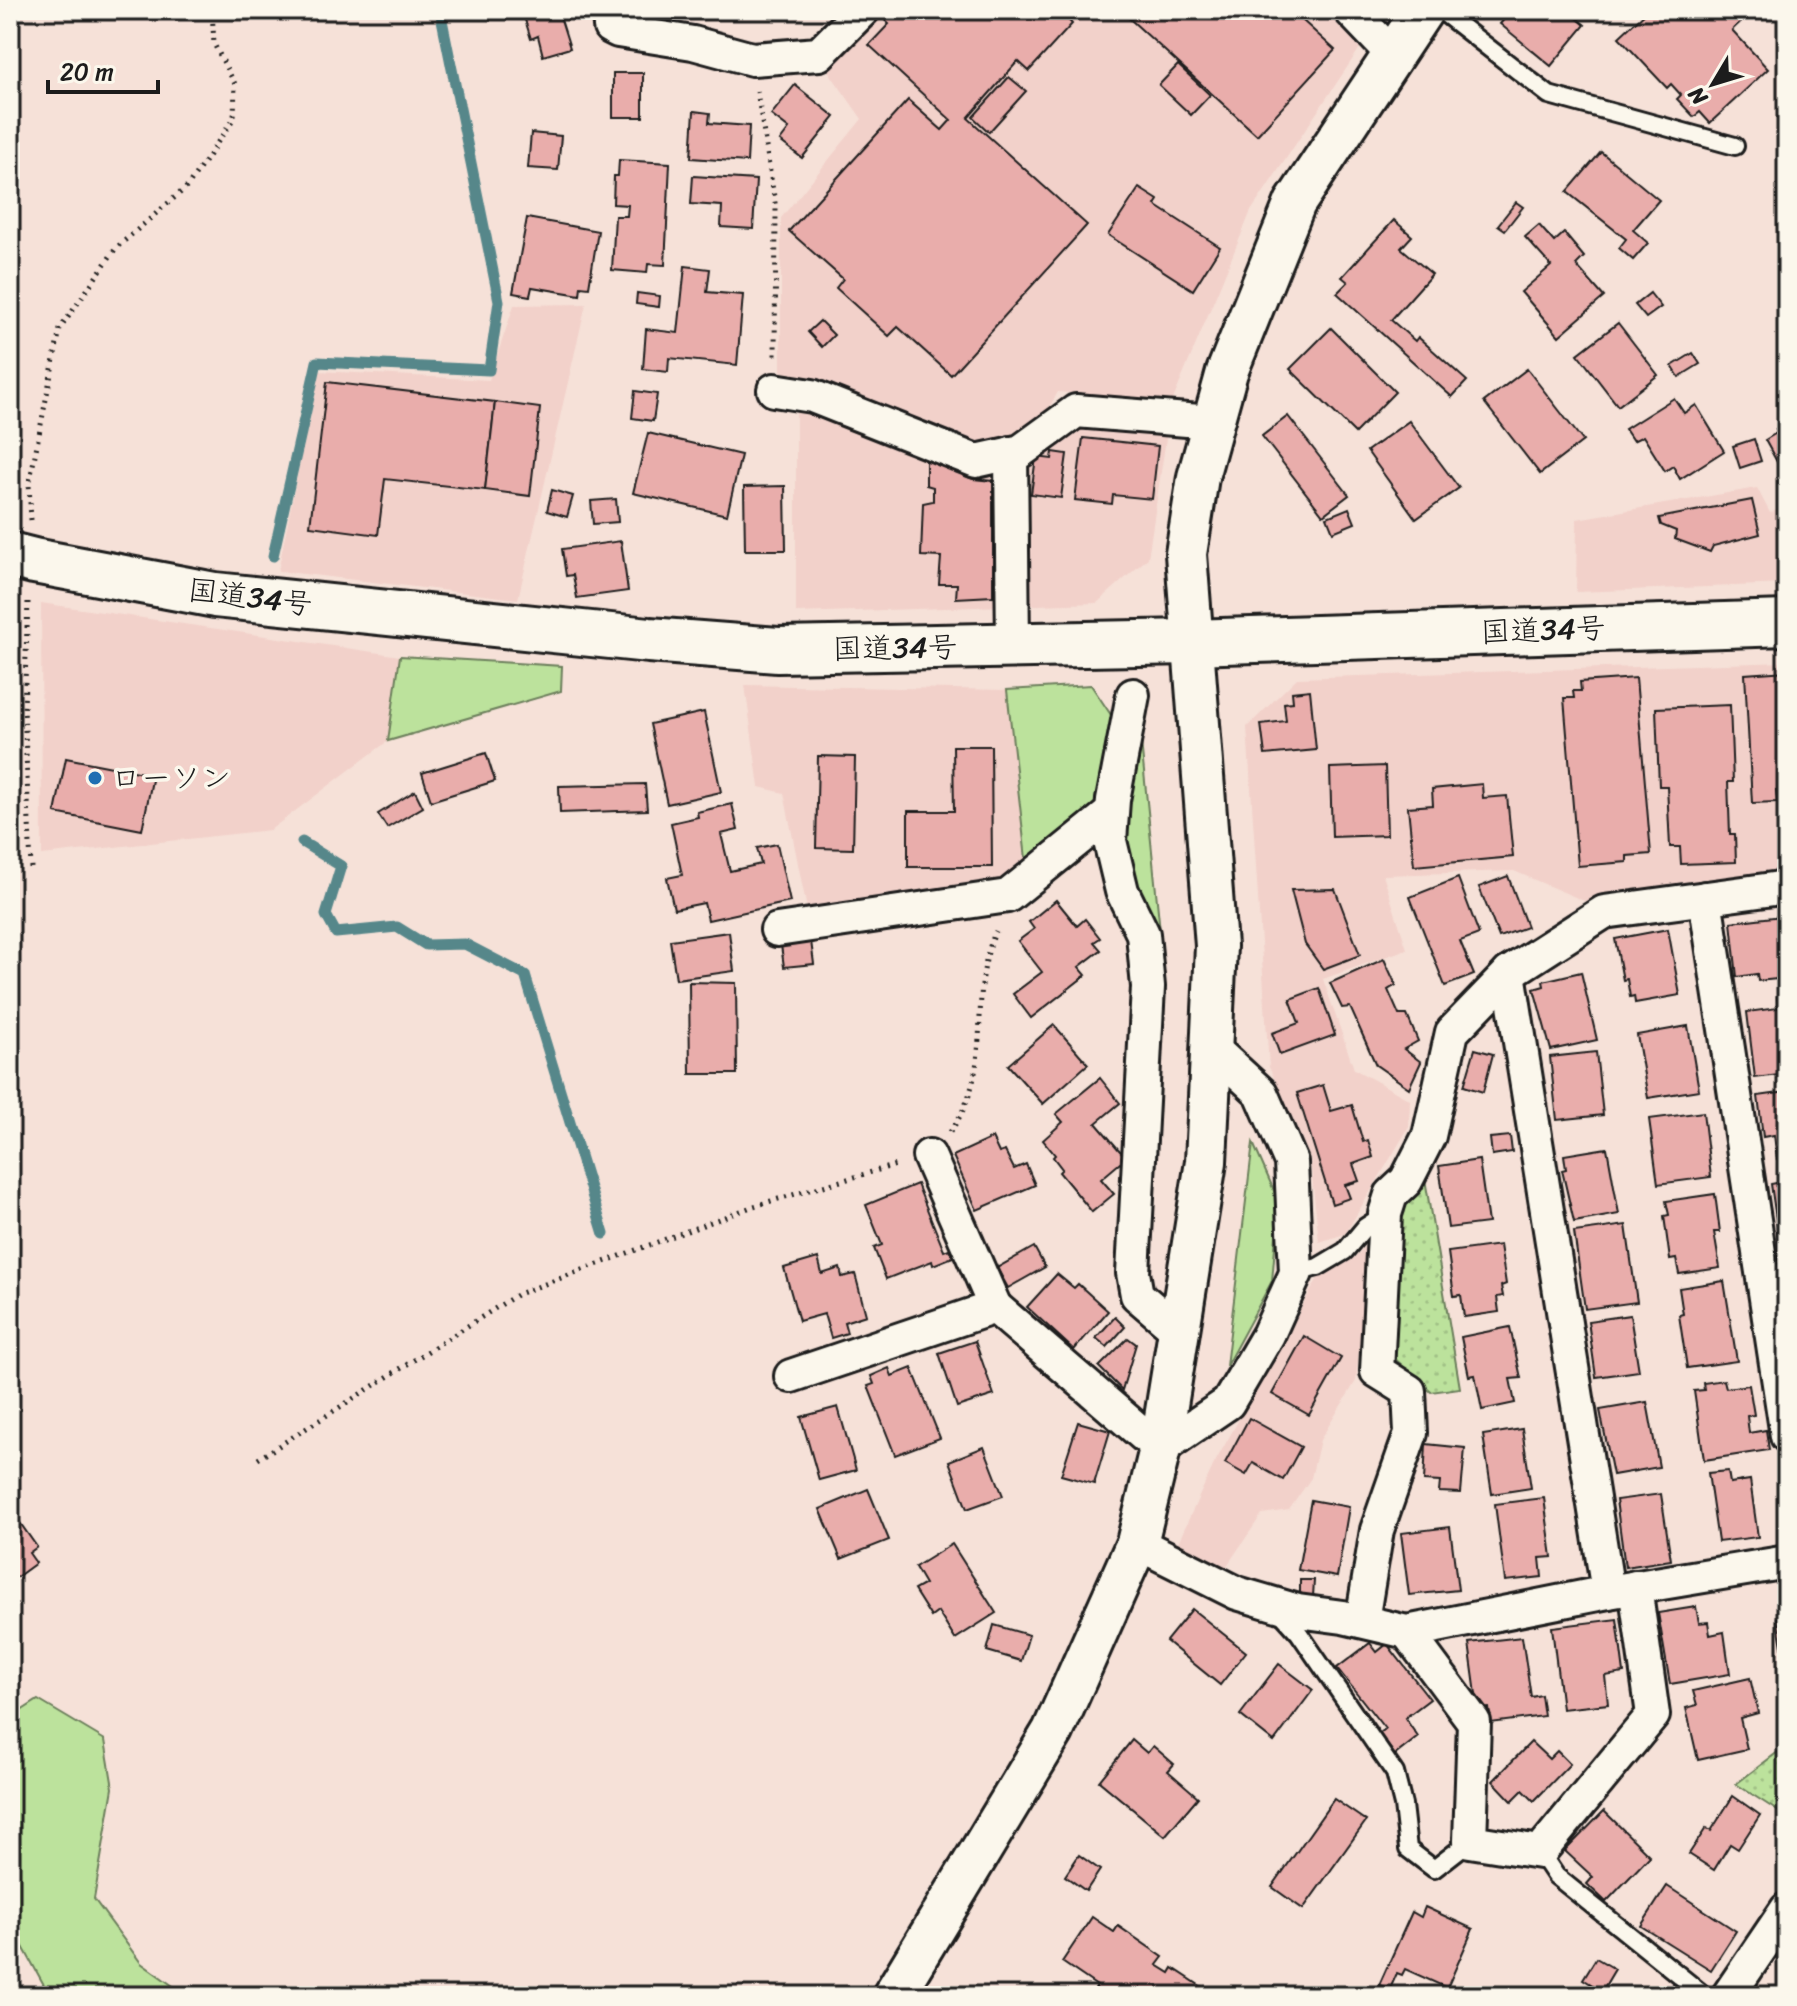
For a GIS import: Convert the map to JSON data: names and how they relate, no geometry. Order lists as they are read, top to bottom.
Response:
{
  "streets": {
    "highway": ["国道34号"]
  },
  "places": ["ローソン"],
  "scale_bar": "20 m",
  "north": "bottom left"
}
